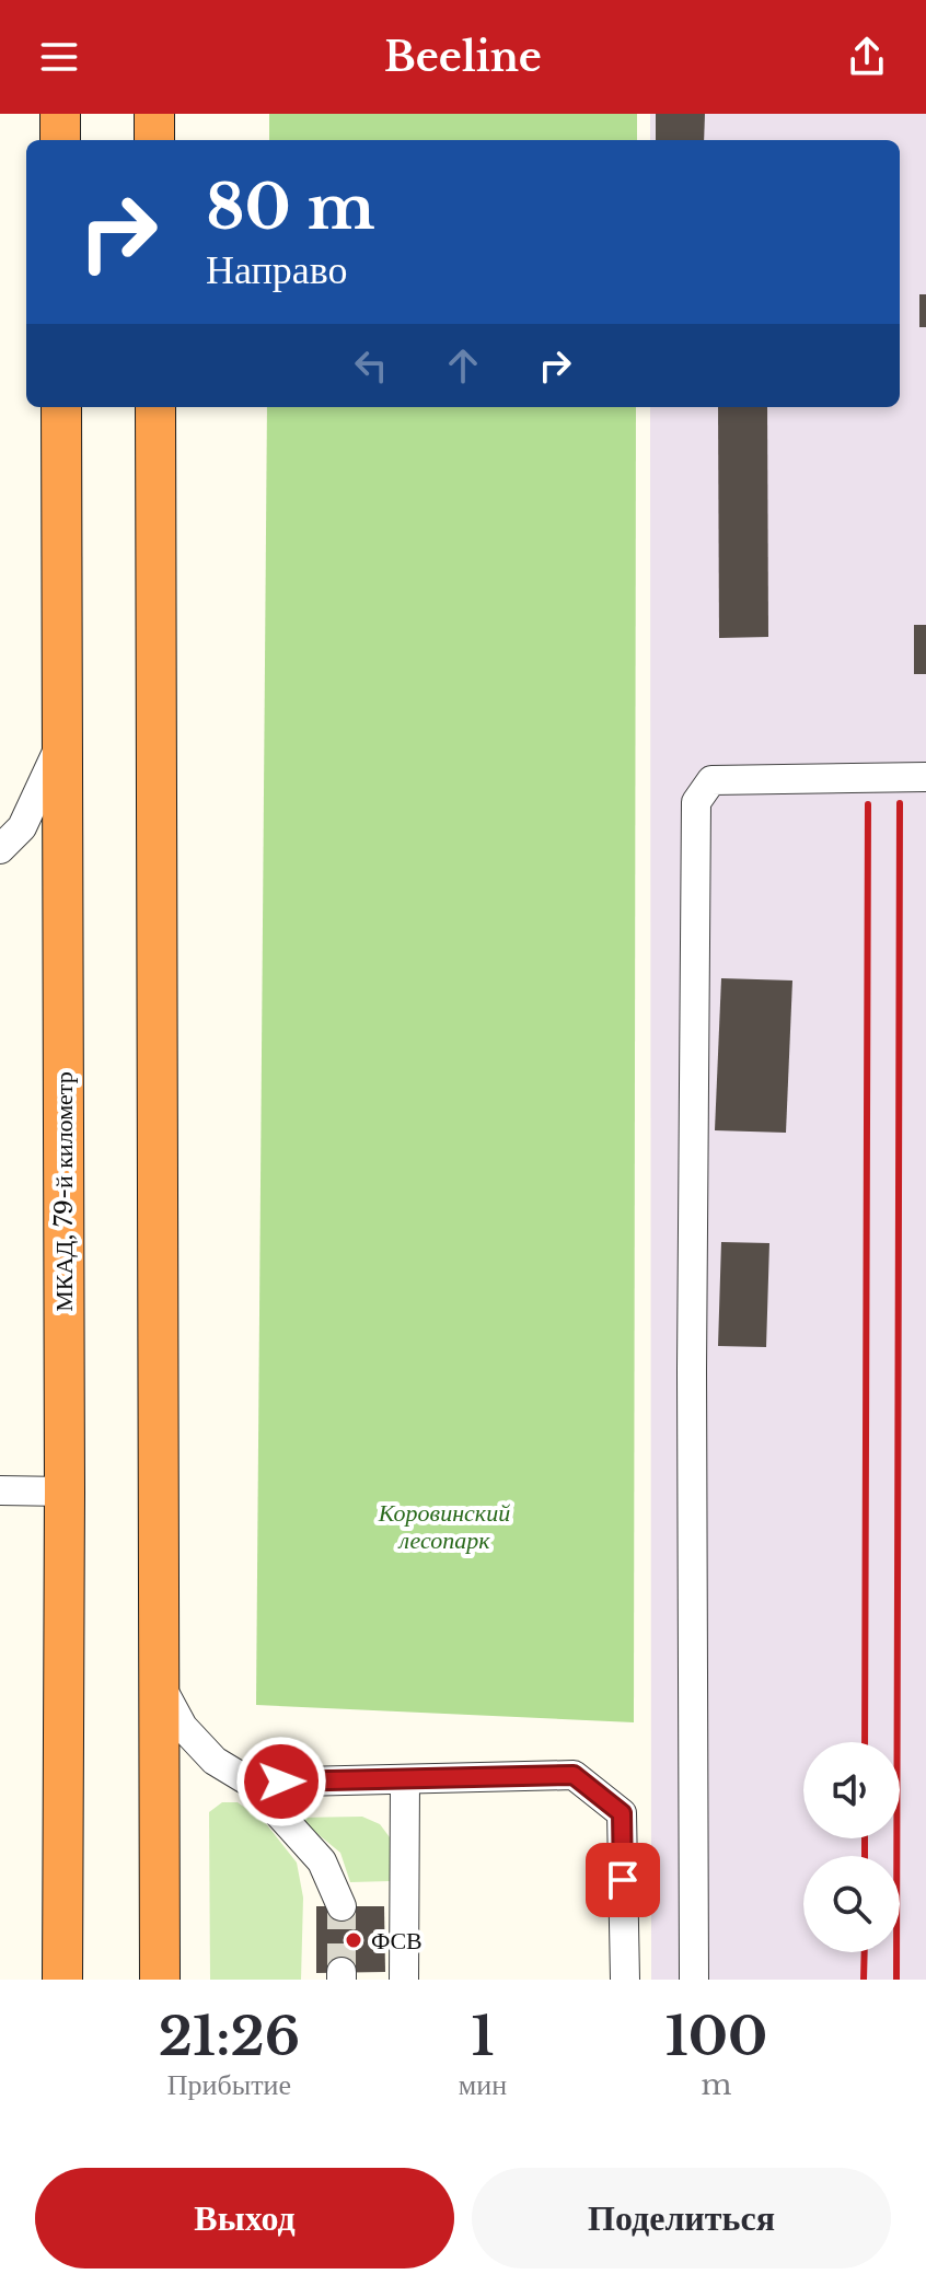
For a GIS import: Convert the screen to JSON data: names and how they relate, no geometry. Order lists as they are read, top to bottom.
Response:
{
  "streets": {
    "highway": ["МКАД, 79-й километр"]
  },
  "parks": ["Коровинский лесопарк"],
  "places": ["ФСВ"],
  "page": {
    "header": "Beeline",
    "turn": ["80 m", "Направо"],
    "eta": [
      "21:26",
      "Прибытие",
      "1",
      "мин",
      "100",
      "m"
    ],
    "buttons": ["Выход", "Поделиться"]
  }
}
